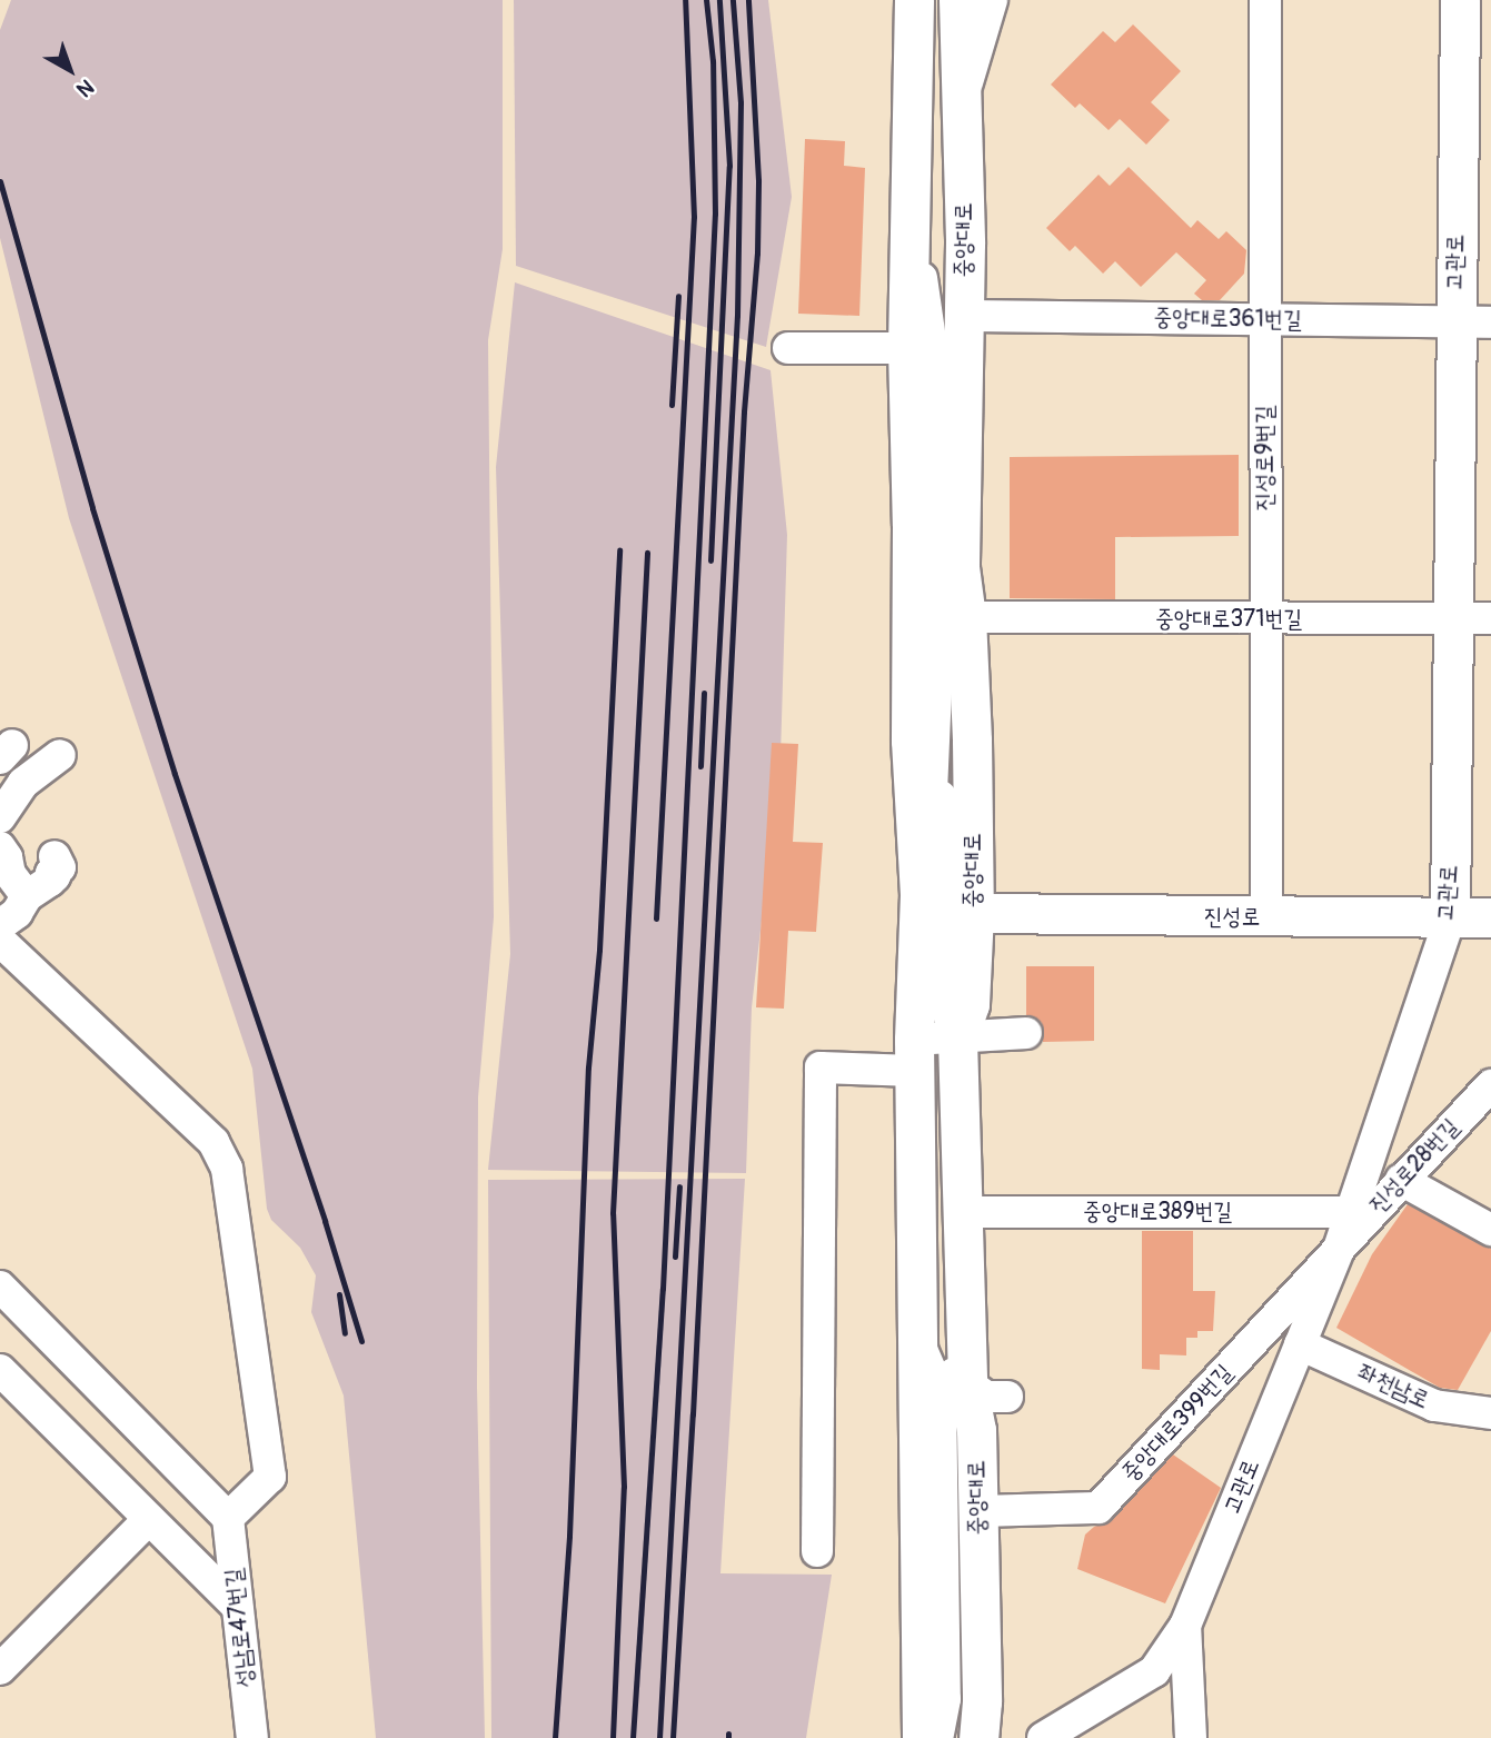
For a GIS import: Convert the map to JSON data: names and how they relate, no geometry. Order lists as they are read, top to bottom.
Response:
{
  "streets": {
    "main road": ["중앙대로", "고관로", "진성로"],
    "street": [
      "중앙대로361번길",
      "진성로9번길",
      "중앙대로371번길",
      "진성로28번길",
      "중앙대로389번길",
      "좌천남로",
      "중앙대로399번길",
      "성남로47번길"
    ]
  },
  "crossings": [
    ["중앙대로", "중앙대로361번길"],
    ["중앙대로", "중앙대로371번길"],
    ["중앙대로", "진성로"],
    ["중앙대로", "중앙대로389번길"],
    ["중앙대로", "중앙대로399번길"],
    ["고관로", "중앙대로361번길"],
    ["고관로", "중앙대로371번길"],
    ["고관로", "진성로"],
    ["고관로", "진성로28번길"],
    ["고관로", "중앙대로389번길"],
    ["고관로", "좌천남로"],
    ["고관로", "중앙대로399번길"],
    ["중앙대로361번길", "진성로9번길"],
    ["진성로9번길", "중앙대로371번길"],
    ["진성로9번길", "진성로"],
    ["진성로28번길", "중앙대로399번길"]
  ],
  "north": "bottom right"
}
